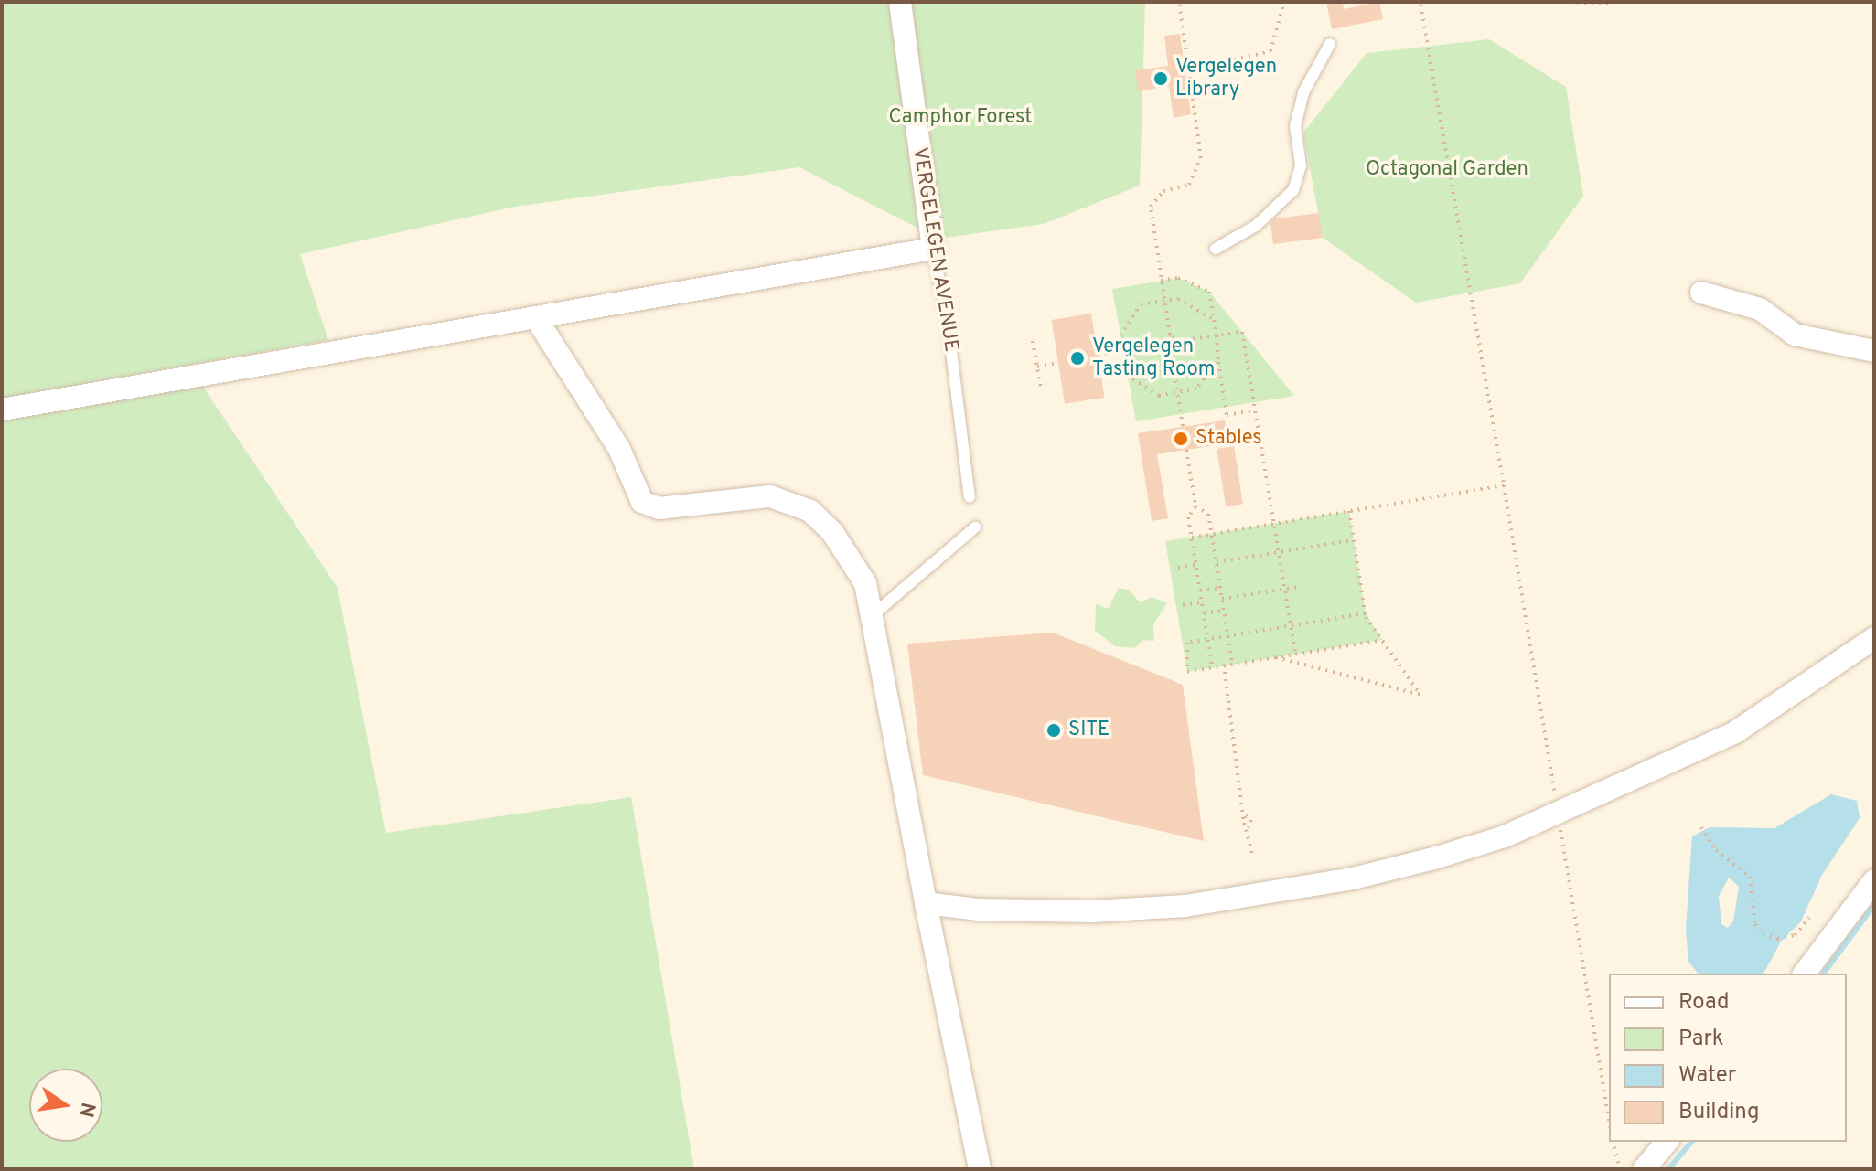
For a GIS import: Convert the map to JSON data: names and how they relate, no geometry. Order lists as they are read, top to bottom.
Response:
{
  "streets": {
    "street": ["VERGELEGEN AVENUE"]
  },
  "parks": ["Camphor Forest", "Octagonal Garden"],
  "places": [
    "Vergelegen Library",
    "Vergelegen Tasting Room",
    "Stables",
    "SITE"
  ],
  "legend": [
    "Road",
    "Park",
    "Water",
    "Building"
  ],
  "north": "right"
}
